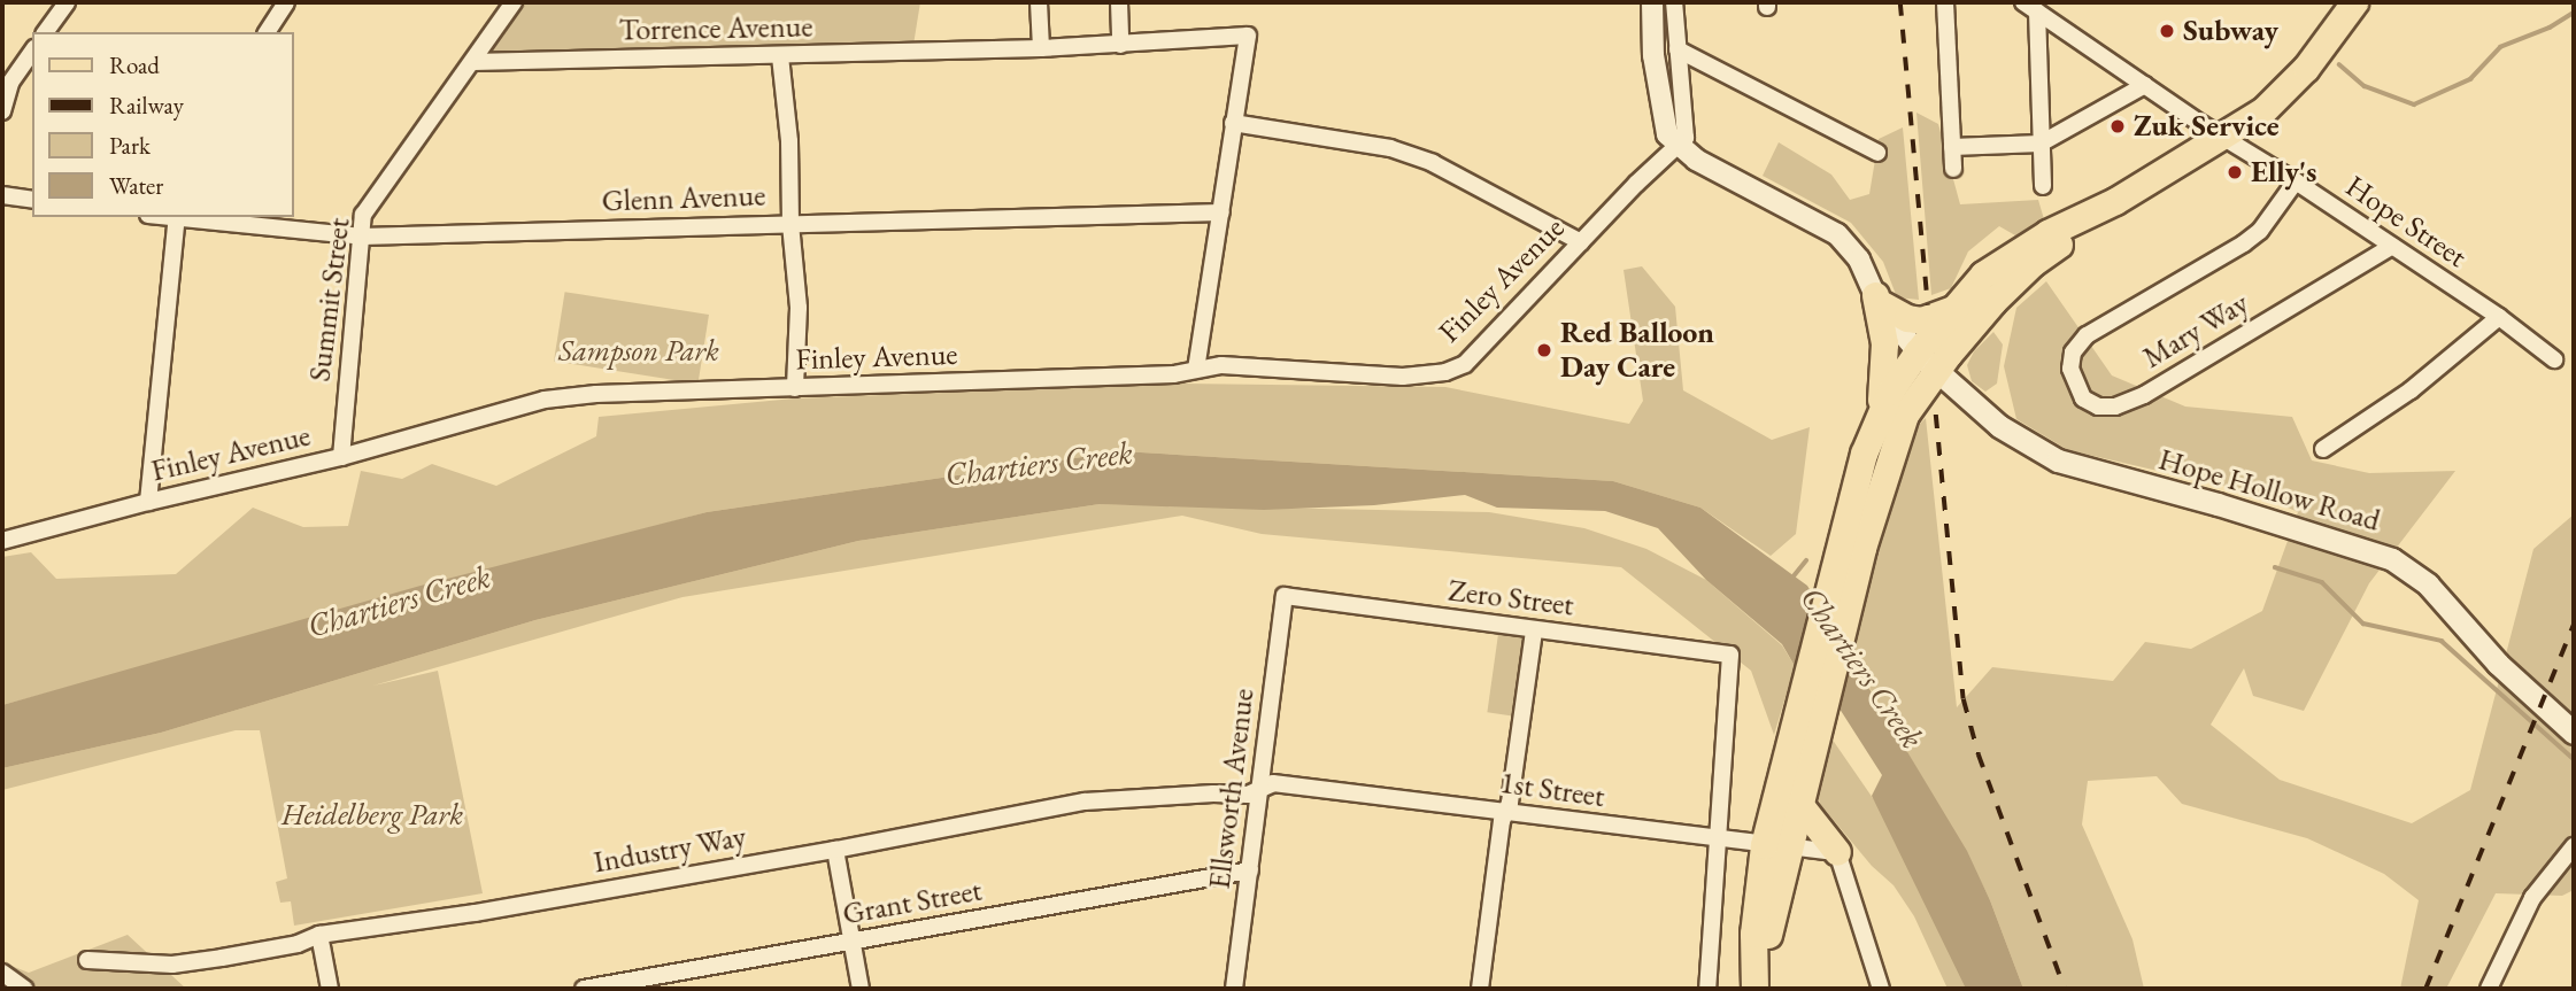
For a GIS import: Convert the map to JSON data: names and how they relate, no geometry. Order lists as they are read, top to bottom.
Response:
{
  "streets": {
    "main road": ["Hope Hollow Road"],
    "street": [
      "Torrence Avenue",
      "Glenn Avenue",
      "Hope Street",
      "Finley Avenue",
      "Summit Street",
      "Mary Way",
      "Zero Street",
      "Ellsworth Avenue",
      "1st Street",
      "Industry Way",
      "Grant Street"
    ]
  },
  "crossings": [
    ["Torrence Avenue", "Summit Street"],
    ["Glenn Avenue", "Summit Street"],
    ["Hope Street", "Mary Way"],
    ["Finley Avenue", "Summit Street"],
    ["Zero Street", "Ellsworth Avenue"],
    ["Zero Street", "1st Street"],
    ["Ellsworth Avenue", "1st Street"],
    ["Ellsworth Avenue", "Industry Way"],
    ["Ellsworth Avenue", "Grant Street"],
    ["1st Street", "Industry Way"]
  ],
  "water": ["Chartiers Creek"],
  "parks": ["Sampson Park", "Heidelberg Park"],
  "places": [
    "Subway",
    "Zuk Service",
    "Elly's",
    "Red Balloon Day Care"
  ],
  "legend": [
    "Road",
    "Railway",
    "Park",
    "Water"
  ]
}
